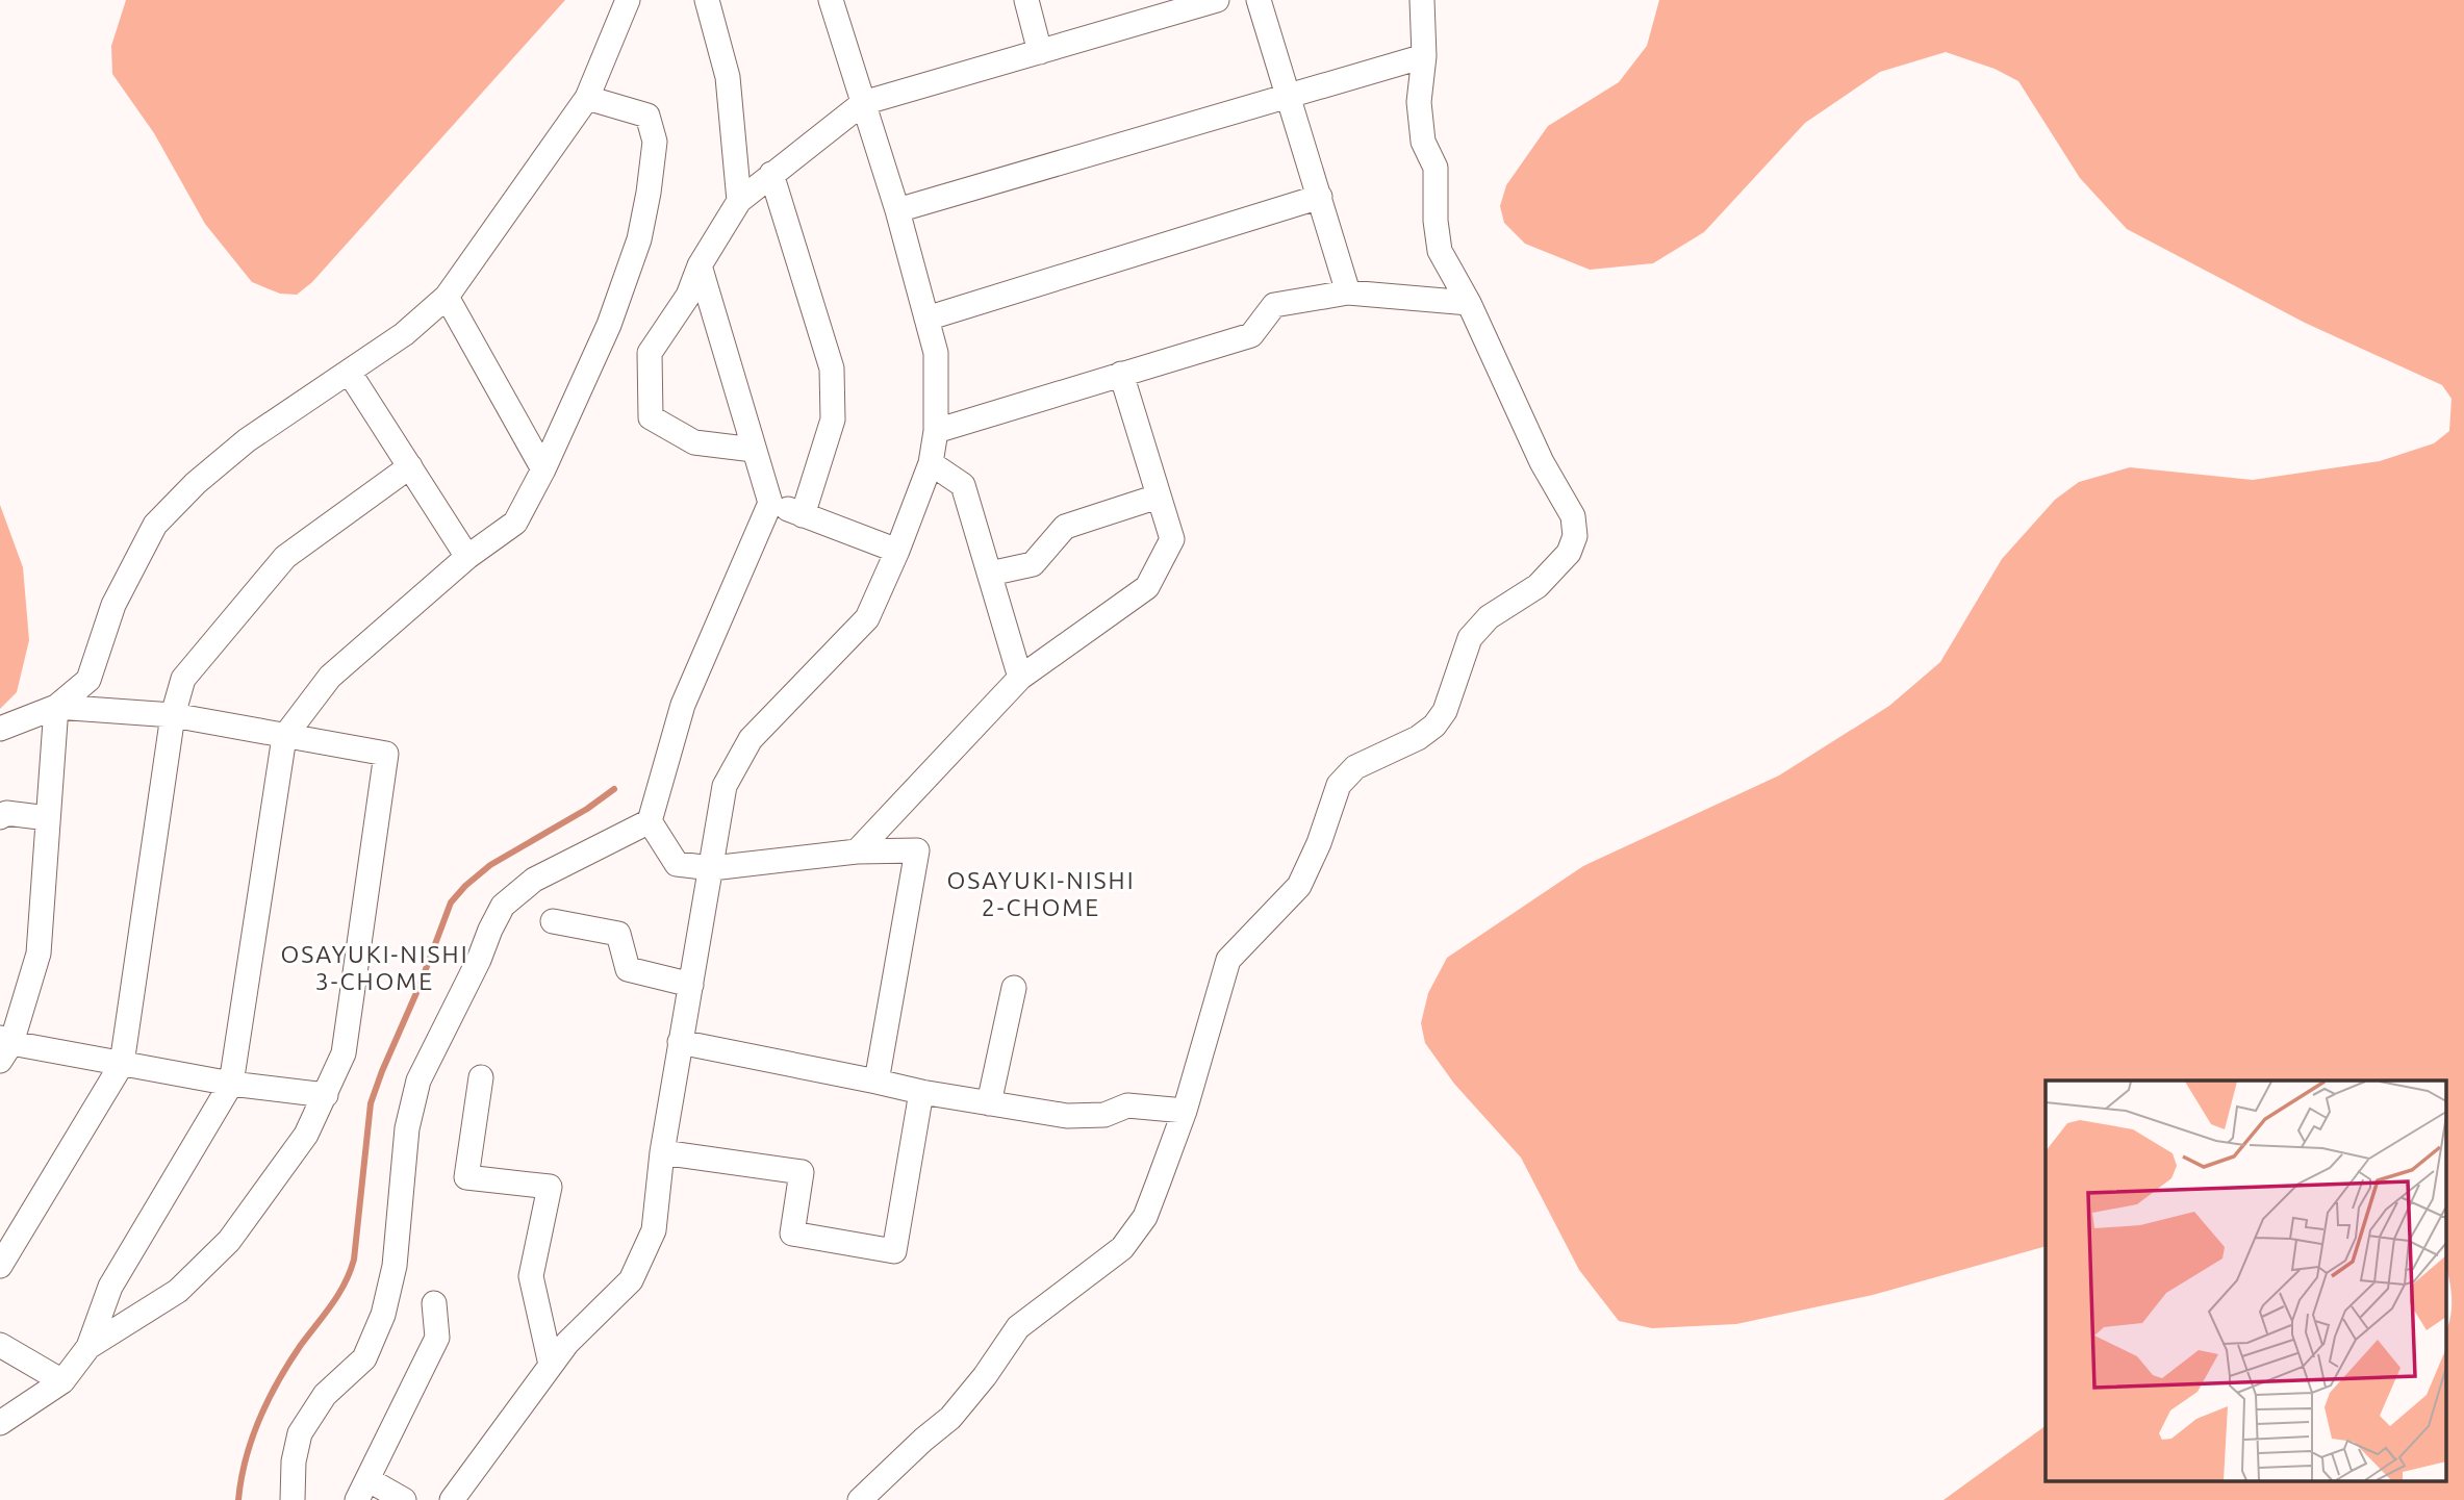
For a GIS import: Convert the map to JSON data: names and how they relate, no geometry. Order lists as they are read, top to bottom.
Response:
{
  "districts": ["OSAYUKI-NISHI 2-CHOME", "OSAYUKI-NISHI 3-CHOME"]
}
